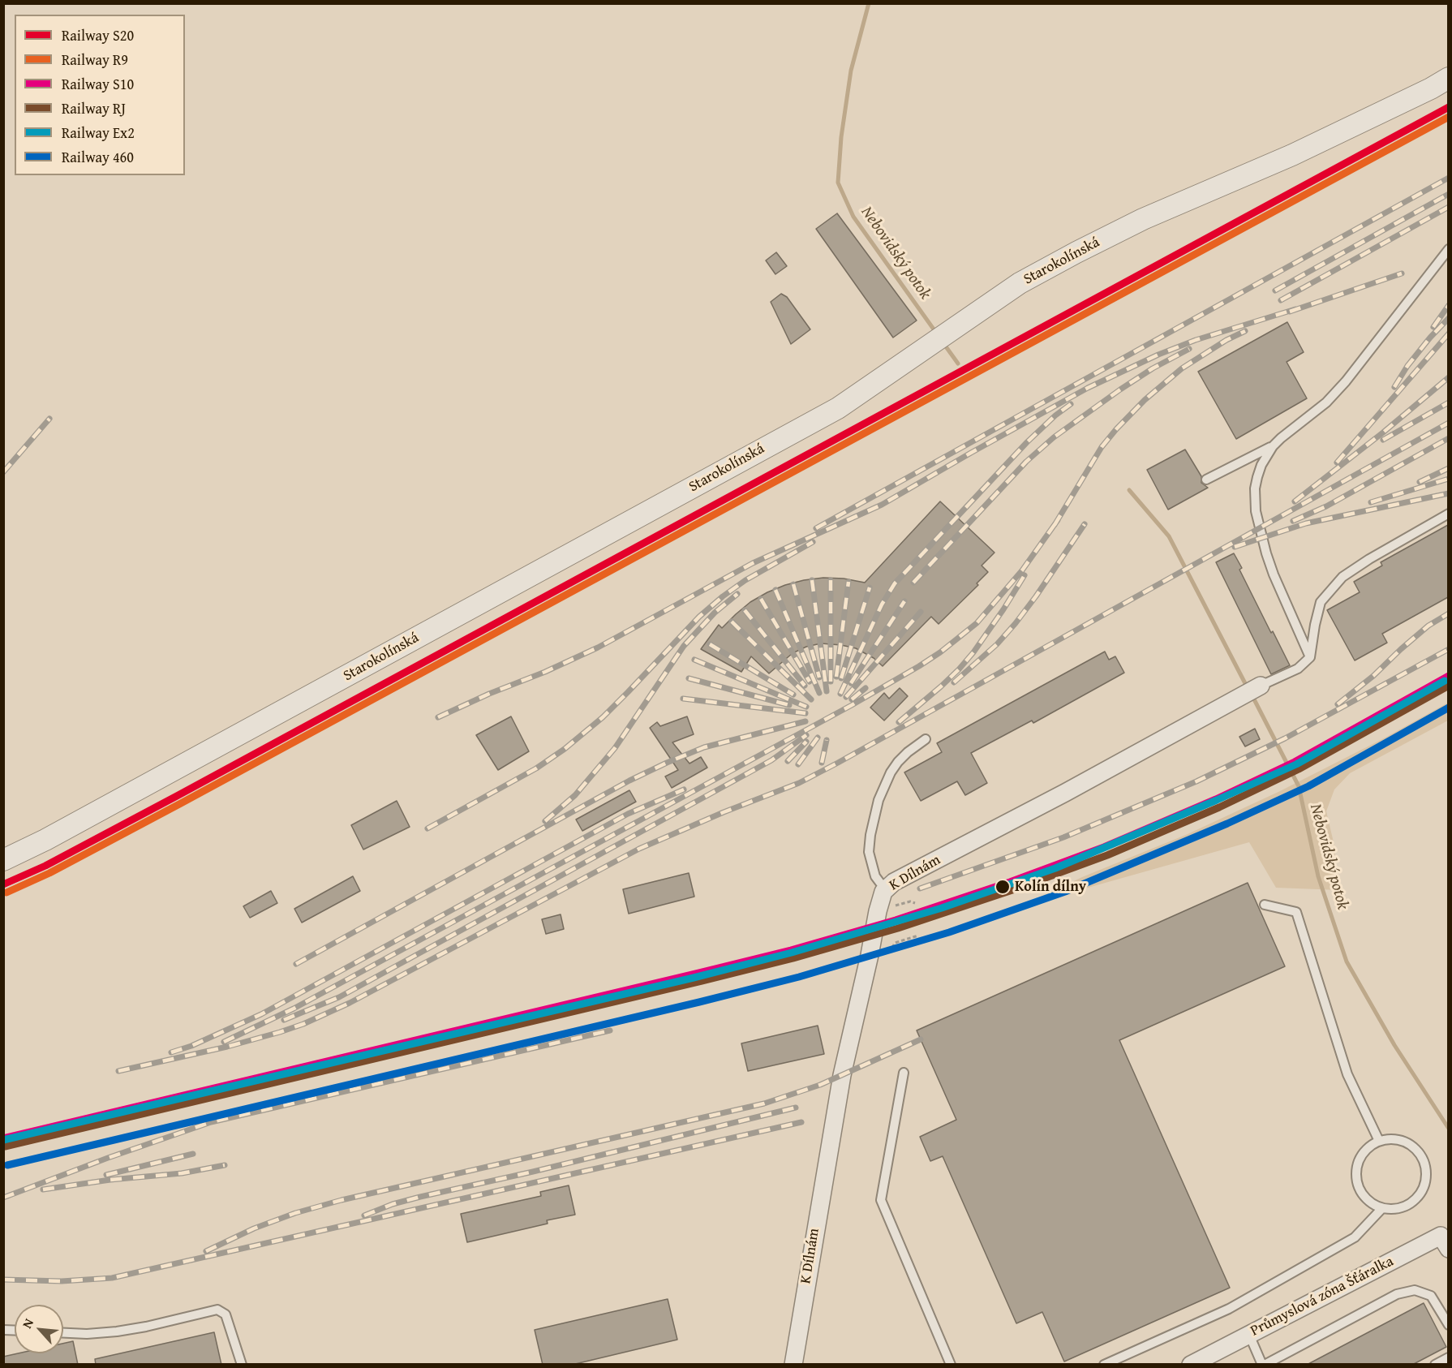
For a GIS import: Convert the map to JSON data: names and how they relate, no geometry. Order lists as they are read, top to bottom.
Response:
{
  "streets": {
    "street": ["Starokolínská", "K Dílnám", "Průmyslová zóna Šťáralka"]
  },
  "water": ["Nebovidský potok"],
  "places": ["Kolín dílny"],
  "lines": [
    "rail line S20",
    "rail line R9",
    "rail line S10",
    "rail line Ex2",
    "rail line RJ",
    "rail line 460"
  ],
  "legend": [
    "Railway S20",
    "Railway R9",
    "Railway S10",
    "Railway RJ",
    "Railway Ex2",
    "Railway 460"
  ],
  "north": "top left"
}
